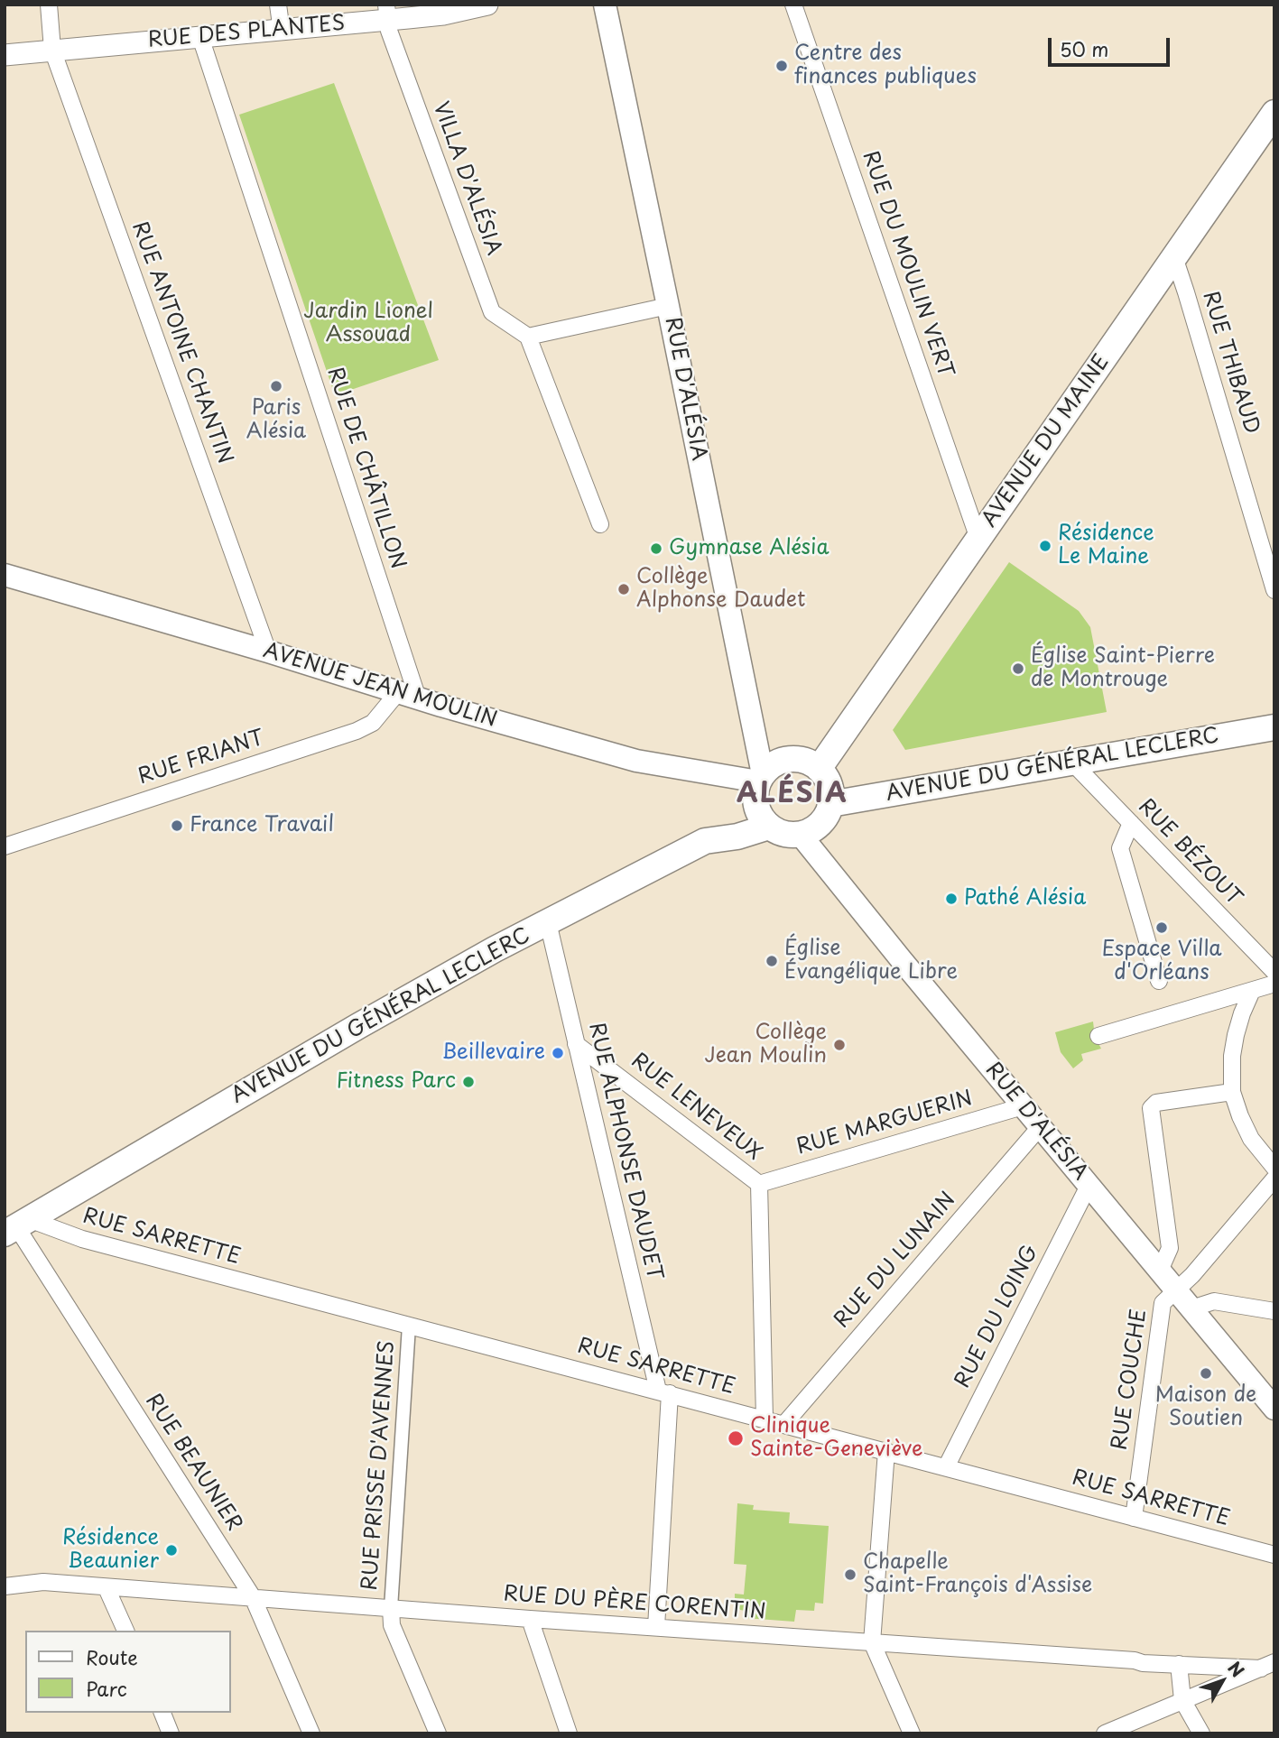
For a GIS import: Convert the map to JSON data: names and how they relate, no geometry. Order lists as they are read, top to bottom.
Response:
{
  "streets": {
    "main road": [
      "RUE D'ALÉSIA",
      "AVENUE DU MAINE",
      "AVENUE JEAN MOULIN",
      "AVENUE DU GÉNÉRAL LECLERC"
    ],
    "street": [
      "RUE DES PLANTES",
      "VILLA D'ALÉSIA",
      "RUE DU MOULIN VERT",
      "RUE ANTOINE CHANTIN",
      "RUE THIBAUD",
      "RUE DE CHÂTILLON",
      "RUE FRIANT",
      "RUE BÉZOUT",
      "RUE LENEVEUX",
      "RUE MARGUERIN",
      "RUE ALPHONSE DAUDET",
      "RUE SARRETTE",
      "RUE DU LUNAIN",
      "RUE DU LOING",
      "RUE COUCHE",
      "RUE BEAUNIER",
      "RUE PRISSE D'AVENNES",
      "RUE DU PÈRE CORENTIN"
    ]
  },
  "crossings": [
    ["RUE DES PLANTES", "VILLA D'ALÉSIA"],
    ["RUE DES PLANTES", "RUE ANTOINE CHANTIN"],
    ["RUE DES PLANTES", "RUE DE CHÂTILLON"],
    ["RUE DU MOULIN VERT", "AVENUE DU MAINE"],
    ["RUE ANTOINE CHANTIN", "AVENUE JEAN MOULIN"],
    ["RUE THIBAUD", "AVENUE DU MAINE"],
    ["RUE D'ALÉSIA", "AVENUE DU MAINE"],
    ["RUE D'ALÉSIA", "AVENUE JEAN MOULIN"],
    ["RUE D'ALÉSIA", "AVENUE DU GÉNÉRAL LECLERC"],
    ["RUE D'ALÉSIA", "RUE MARGUERIN"],
    ["RUE D'ALÉSIA", "RUE DU LUNAIN"],
    ["RUE D'ALÉSIA", "RUE DU LOING"],
    ["RUE D'ALÉSIA", "RUE COUCHE"],
    ["AVENUE DU MAINE", "AVENUE JEAN MOULIN"],
    ["AVENUE DU MAINE", "AVENUE DU GÉNÉRAL LECLERC"],
    ["RUE DE CHÂTILLON", "AVENUE JEAN MOULIN"],
    ["RUE DE CHÂTILLON", "RUE FRIANT"],
    ["AVENUE JEAN MOULIN", "RUE FRIANT"],
    ["AVENUE JEAN MOULIN", "AVENUE DU GÉNÉRAL LECLERC"],
    ["AVENUE DU GÉNÉRAL LECLERC", "RUE BÉZOUT"],
    ["AVENUE DU GÉNÉRAL LECLERC", "RUE ALPHONSE DAUDET"],
    ["AVENUE DU GÉNÉRAL LECLERC", "RUE SARRETTE"],
    ["AVENUE DU GÉNÉRAL LECLERC", "RUE BEAUNIER"],
    ["RUE LENEVEUX", "RUE MARGUERIN"],
    ["RUE LENEVEUX", "RUE ALPHONSE DAUDET"],
    ["RUE ALPHONSE DAUDET", "RUE SARRETTE"],
    ["RUE ALPHONSE DAUDET", "RUE DU PÈRE CORENTIN"],
    ["RUE SARRETTE", "RUE DU LUNAIN"],
    ["RUE SARRETTE", "RUE DU LOING"],
    ["RUE SARRETTE", "RUE COUCHE"],
    ["RUE SARRETTE", "RUE BEAUNIER"],
    ["RUE SARRETTE", "RUE PRISSE D'AVENNES"],
    ["RUE BEAUNIER", "RUE DU PÈRE CORENTIN"],
    ["RUE PRISSE D'AVENNES", "RUE DU PÈRE CORENTIN"]
  ],
  "districts": ["ALÉSIA"],
  "parks": ["Jardin Lionel Assouad"],
  "places": [
    "Centre des finances publiques",
    "Paris Alésia",
    "Résidence Le Maine",
    "Gymnase Alésia",
    "Collège Alphonse Daudet",
    "Église Saint-Pierre de Montrouge",
    "France Travail",
    "Pathé Alésia",
    "Espace Villa d'Orléans",
    "Église Évangélique Libre",
    "Collège Jean Moulin",
    "Beillevaire",
    "Fitness Parc",
    "Maison de Soutien",
    "Clinique Sainte-Geneviève",
    "Résidence Beaunier",
    "Chapelle Saint-François d'Assise"
  ],
  "legend": ["Route", "Parc"],
  "scale_bar": "50 m",
  "north": "top right"
}
